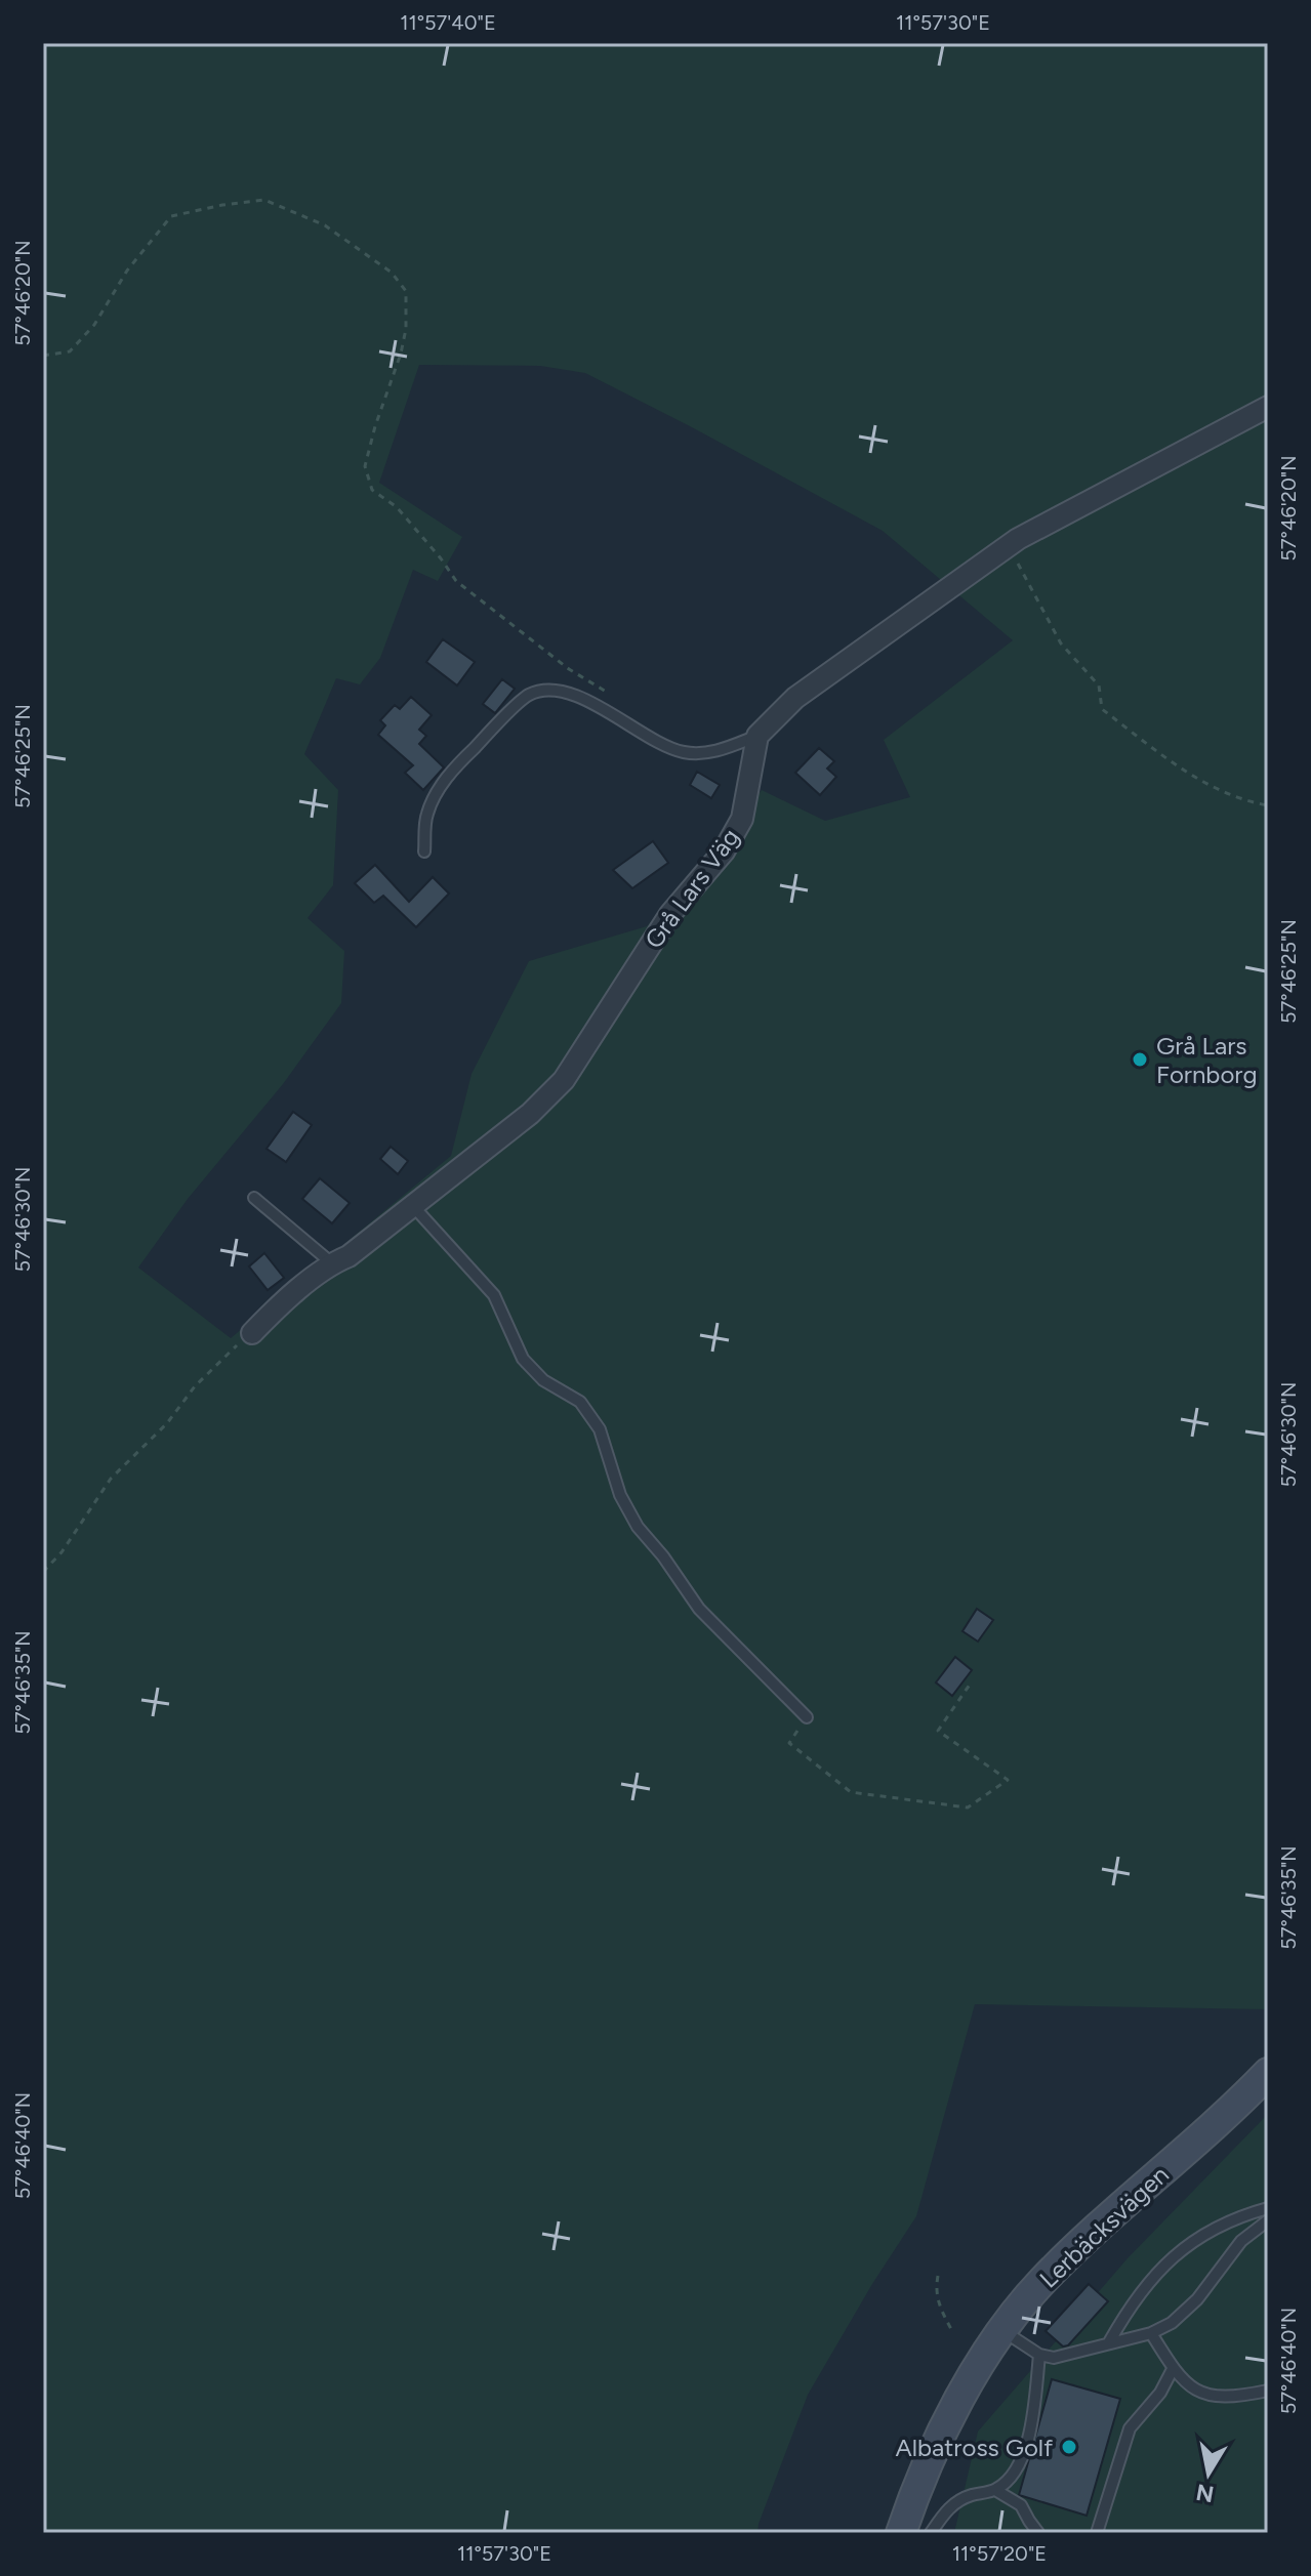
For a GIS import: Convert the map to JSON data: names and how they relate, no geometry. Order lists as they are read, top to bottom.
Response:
{
  "streets": {
    "street": ["Grå Lars Väg", "Lerbäcksvägen"]
  },
  "places": ["Grå Lars Fornborg", "Albatross Golf"],
  "north": "bottom",
  "coordinates": [
    "11°57'40\"E",
    "11°57'30\"E",
    "57°46'20\"N",
    "57°46'25\"N",
    "57°46'30\"N",
    "57°46'35\"N",
    "57°46'40\"N",
    "11°57'20\"E"
  ]
}
